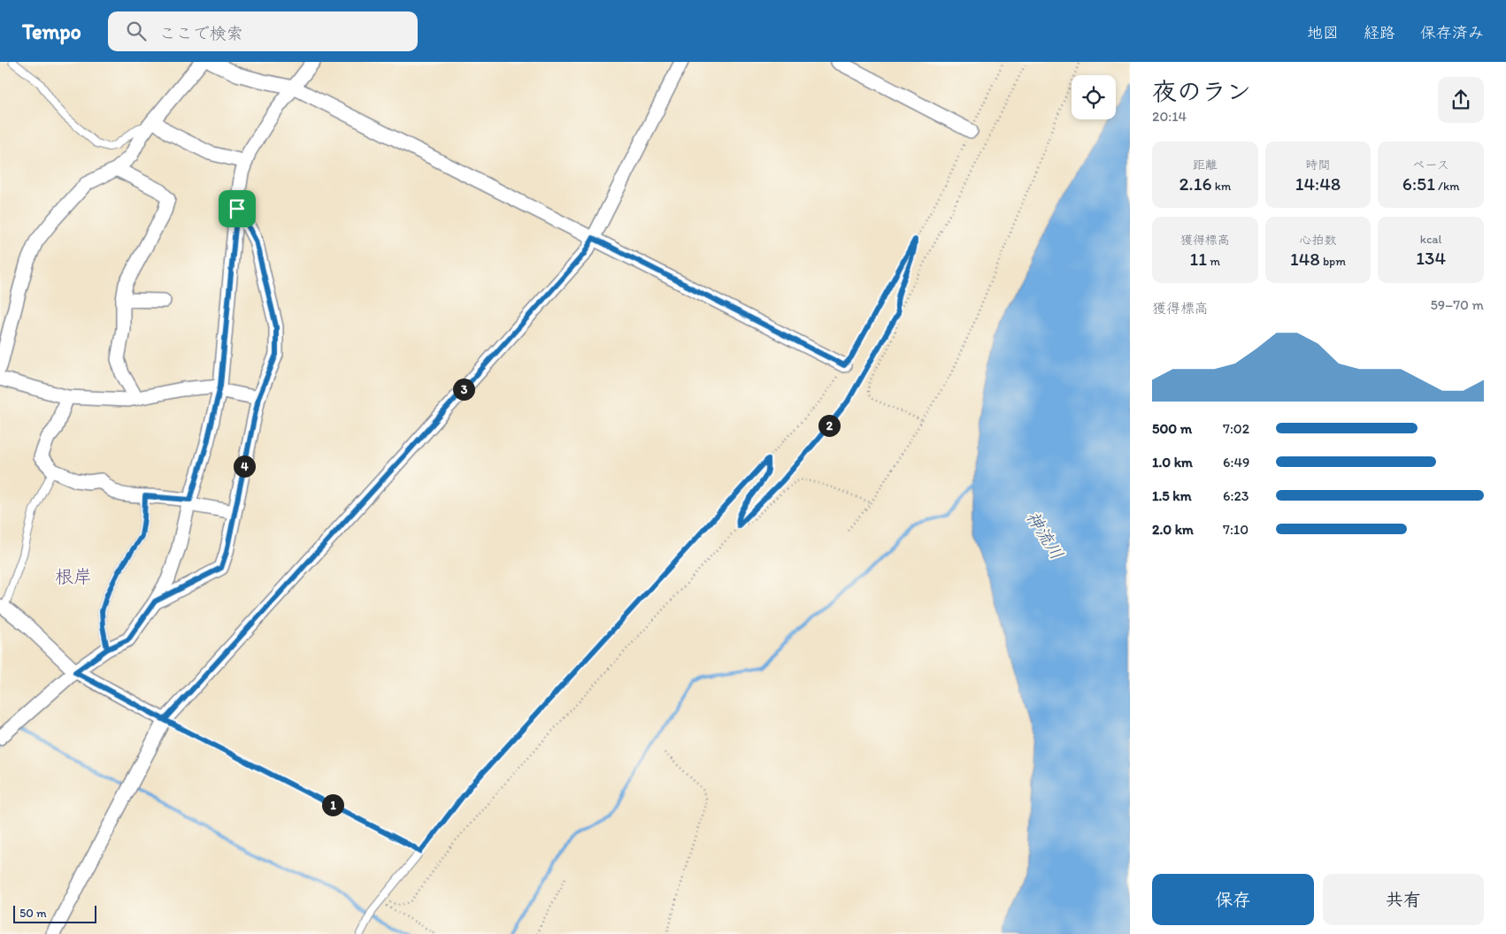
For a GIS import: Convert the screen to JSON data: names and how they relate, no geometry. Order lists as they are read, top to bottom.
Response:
{
  "districts": ["根岸"],
  "water": ["神流川"],
  "scale_bar": "50 m",
  "page": {
    "header": "Tempo",
    "search": "ここで検索",
    "nav": ["地図", "経路", "保存済み"],
    "heading": ["夜のラン", "20:14"],
    "stats": [
      ["距離", "2.16 km"],
      ["時間", "14:48"],
      ["ペース", "6:51 /km"],
      ["獲得標高", "11 m"],
      ["心拍数", "148 bpm"],
      ["kcal", "134"]
    ],
    "chart": ["獲得標高", "59–70 m"],
    "pins": [
      "3",
      "2",
      "4",
      "1"
    ],
    "list": [
      {
        "name": "500 m",
        "note": "7:02"
      },
      {
        "name": "1.0 km",
        "note": "6:49"
      },
      {
        "name": "1.5 km",
        "note": "6:23"
      },
      {
        "name": "2.0 km",
        "note": "7:10"
      }
    ],
    "buttons": ["保存", "共有"],
    "scale": "50 m"
  }
}
